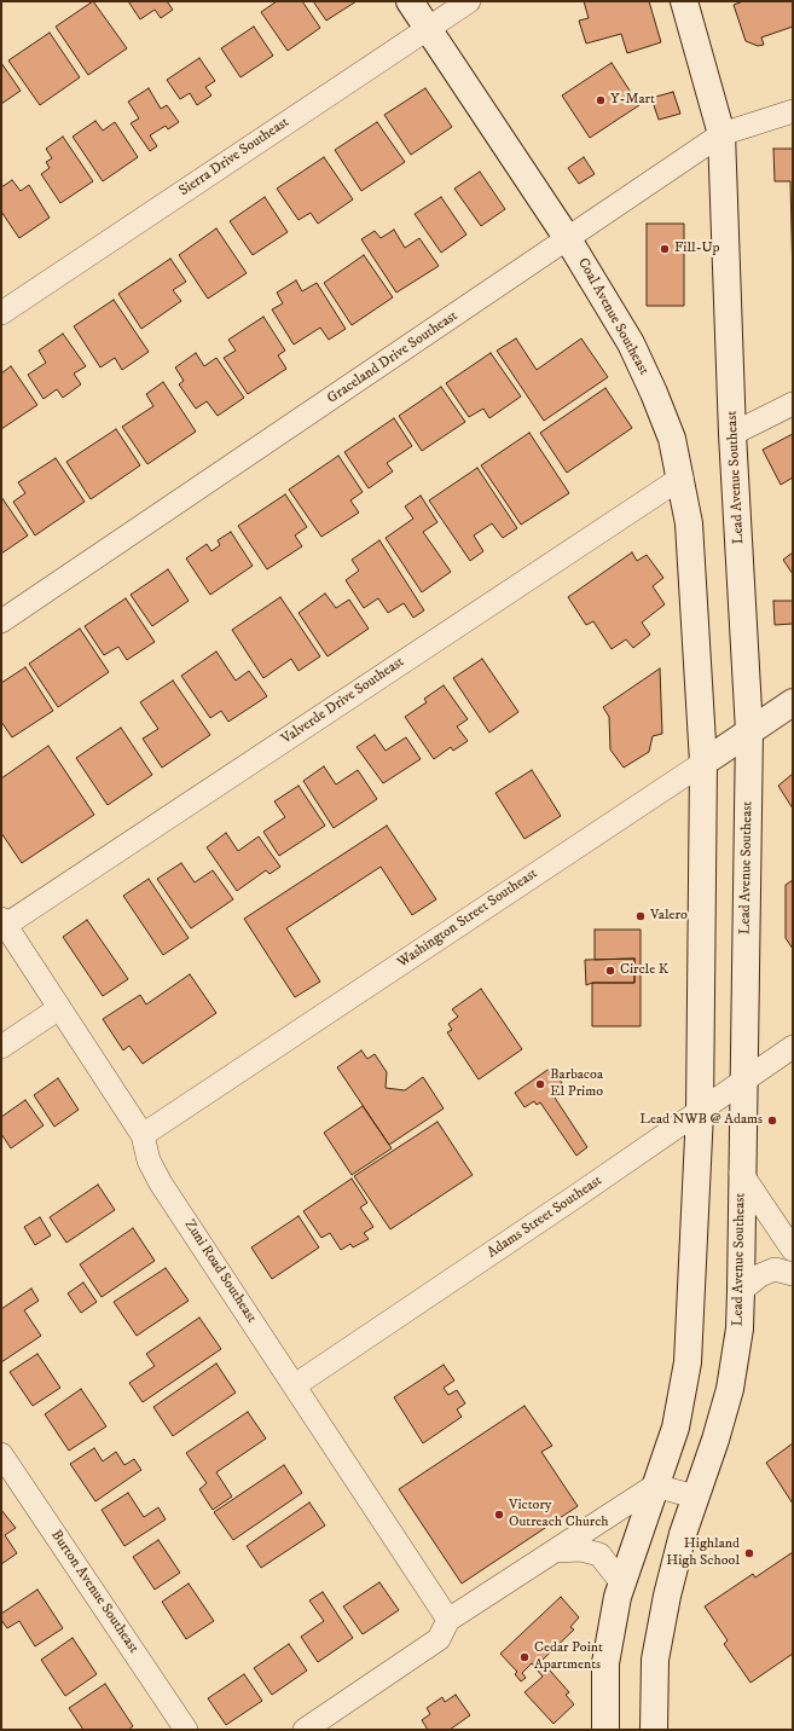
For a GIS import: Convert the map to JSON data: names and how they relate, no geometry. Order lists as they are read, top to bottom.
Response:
{
  "streets": {
    "main road": ["Coal Avenue Southeast", "Lead Avenue Southeast", "Washington Street Southeast"],
    "street": [
      "Sierra Drive Southeast",
      "Graceland Drive Southeast",
      "Valverde Drive Southeast",
      "Adams Street Southeast",
      "Zuni Road Southeast",
      "Burton Avenue Southeast"
    ]
  },
  "crossings": [
    ["Sierra Drive Southeast", "Coal Avenue Southeast"],
    ["Coal Avenue Southeast", "Graceland Drive Southeast"],
    ["Coal Avenue Southeast", "Valverde Drive Southeast"],
    ["Coal Avenue Southeast", "Washington Street Southeast"],
    ["Graceland Drive Southeast", "Lead Avenue Southeast"],
    ["Lead Avenue Southeast", "Washington Street Southeast"],
    ["Lead Avenue Southeast", "Adams Street Southeast"],
    ["Valverde Drive Southeast", "Zuni Road Southeast"],
    ["Washington Street Southeast", "Zuni Road Southeast"],
    ["Adams Street Southeast", "Zuni Road Southeast"]
  ],
  "places": [
    "Y-Mart",
    "Fill-Up",
    "Valero",
    "Circle K",
    "Barbacoa El Primo",
    "Lead NWB @ Adams",
    "Victory Outreach Church",
    "Highland High School",
    "Cedar Point Apartments"
  ]
}
